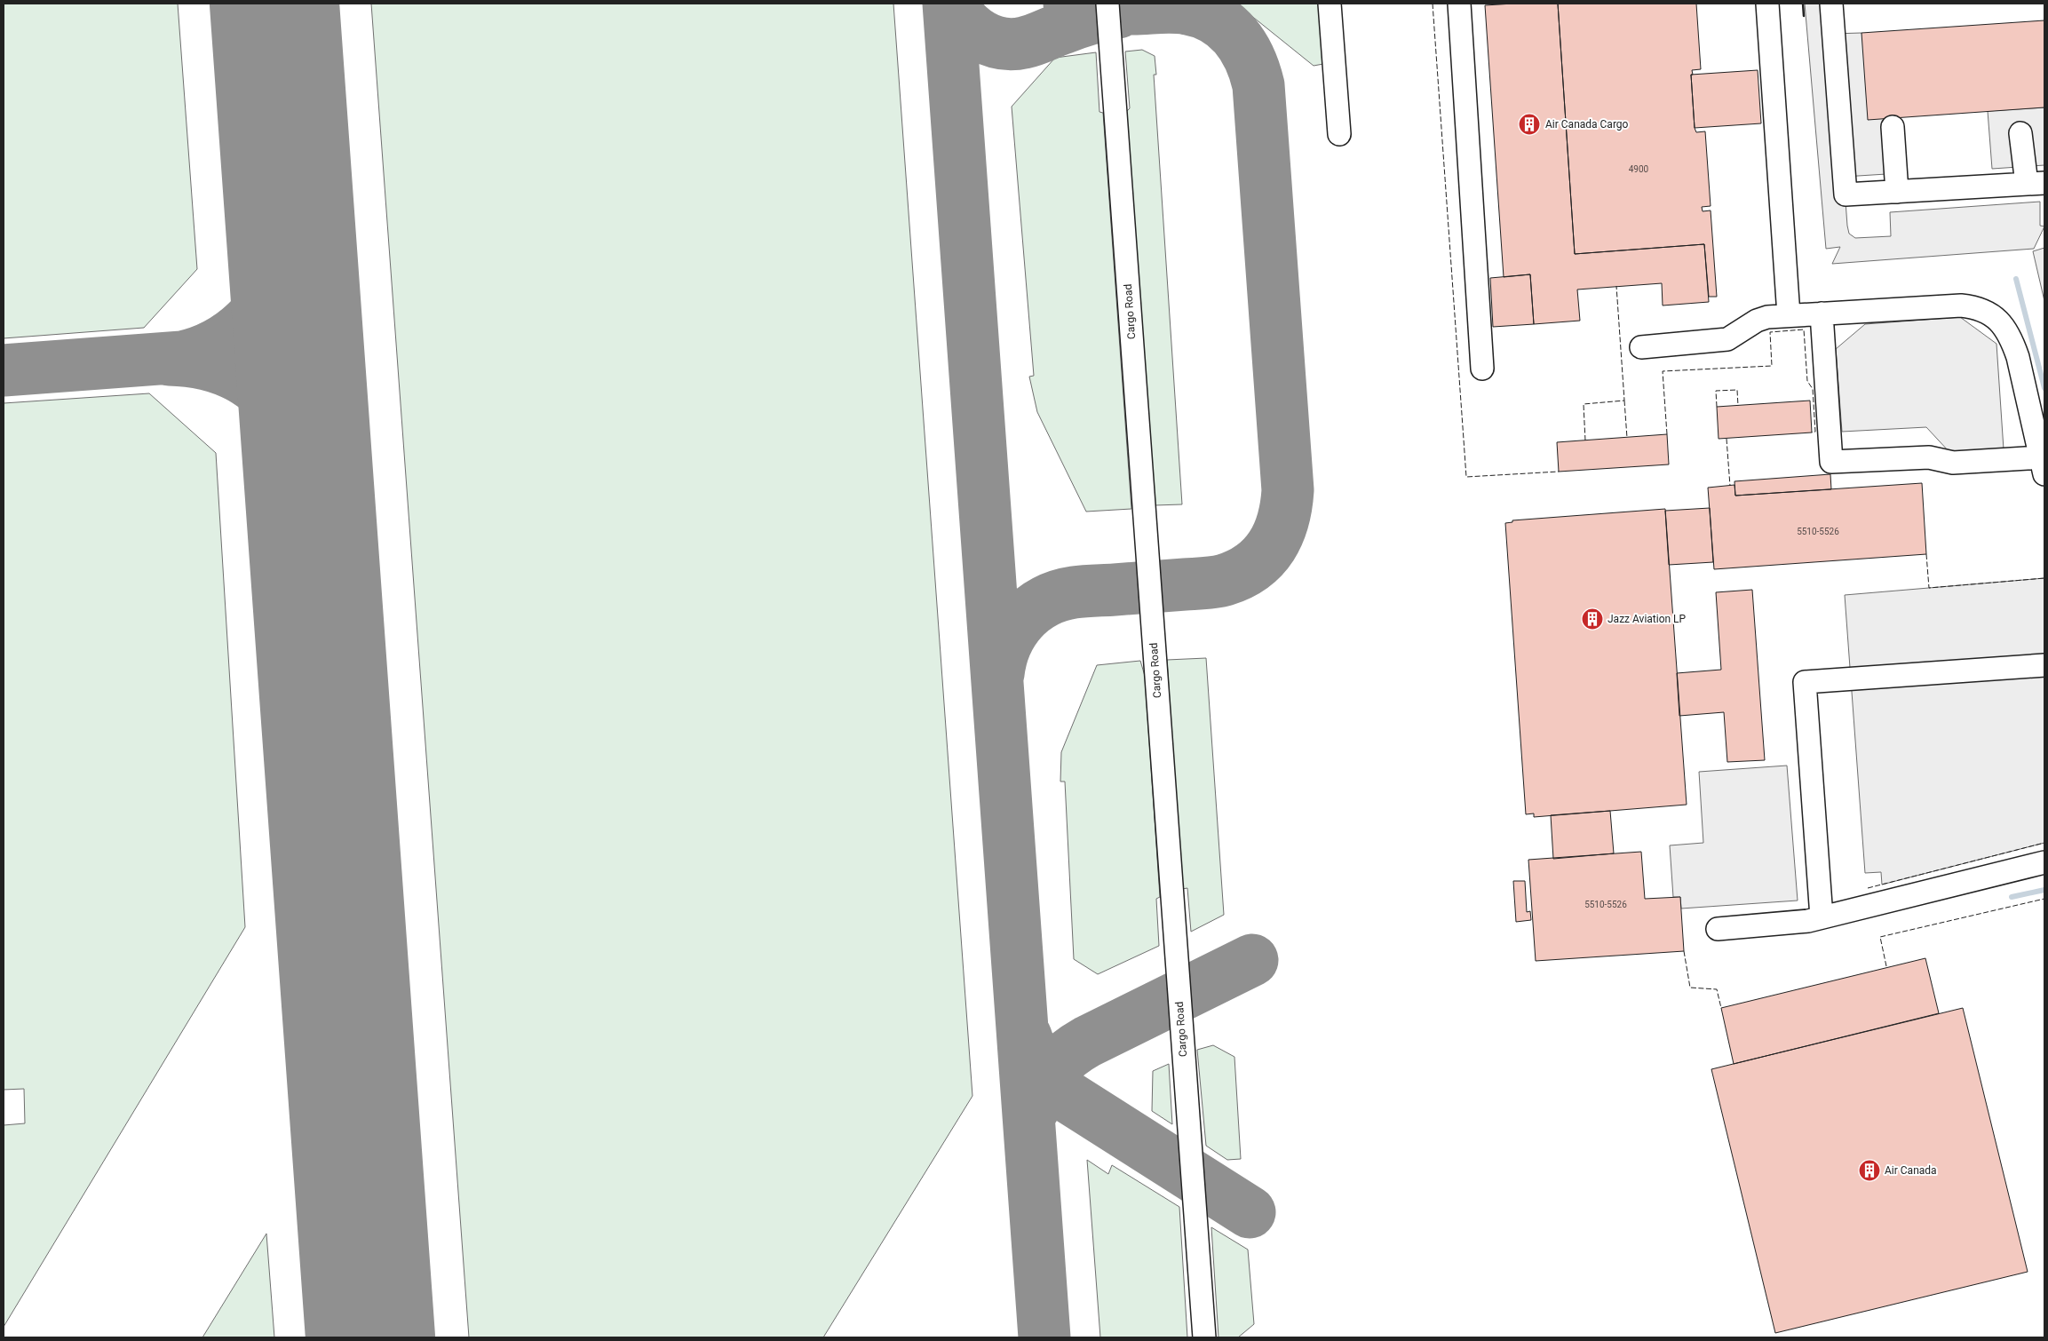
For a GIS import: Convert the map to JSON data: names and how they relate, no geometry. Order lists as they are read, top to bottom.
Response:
{
  "streets": {
    "lane": ["Cargo Road"]
  },
  "places": {
    "building": ["Air Canada Cargo", "Jazz Aviation LP", "Air Canada"]
  },
  "house_numbers": ["4900", "5510-5526", "5510-5526"]
}
